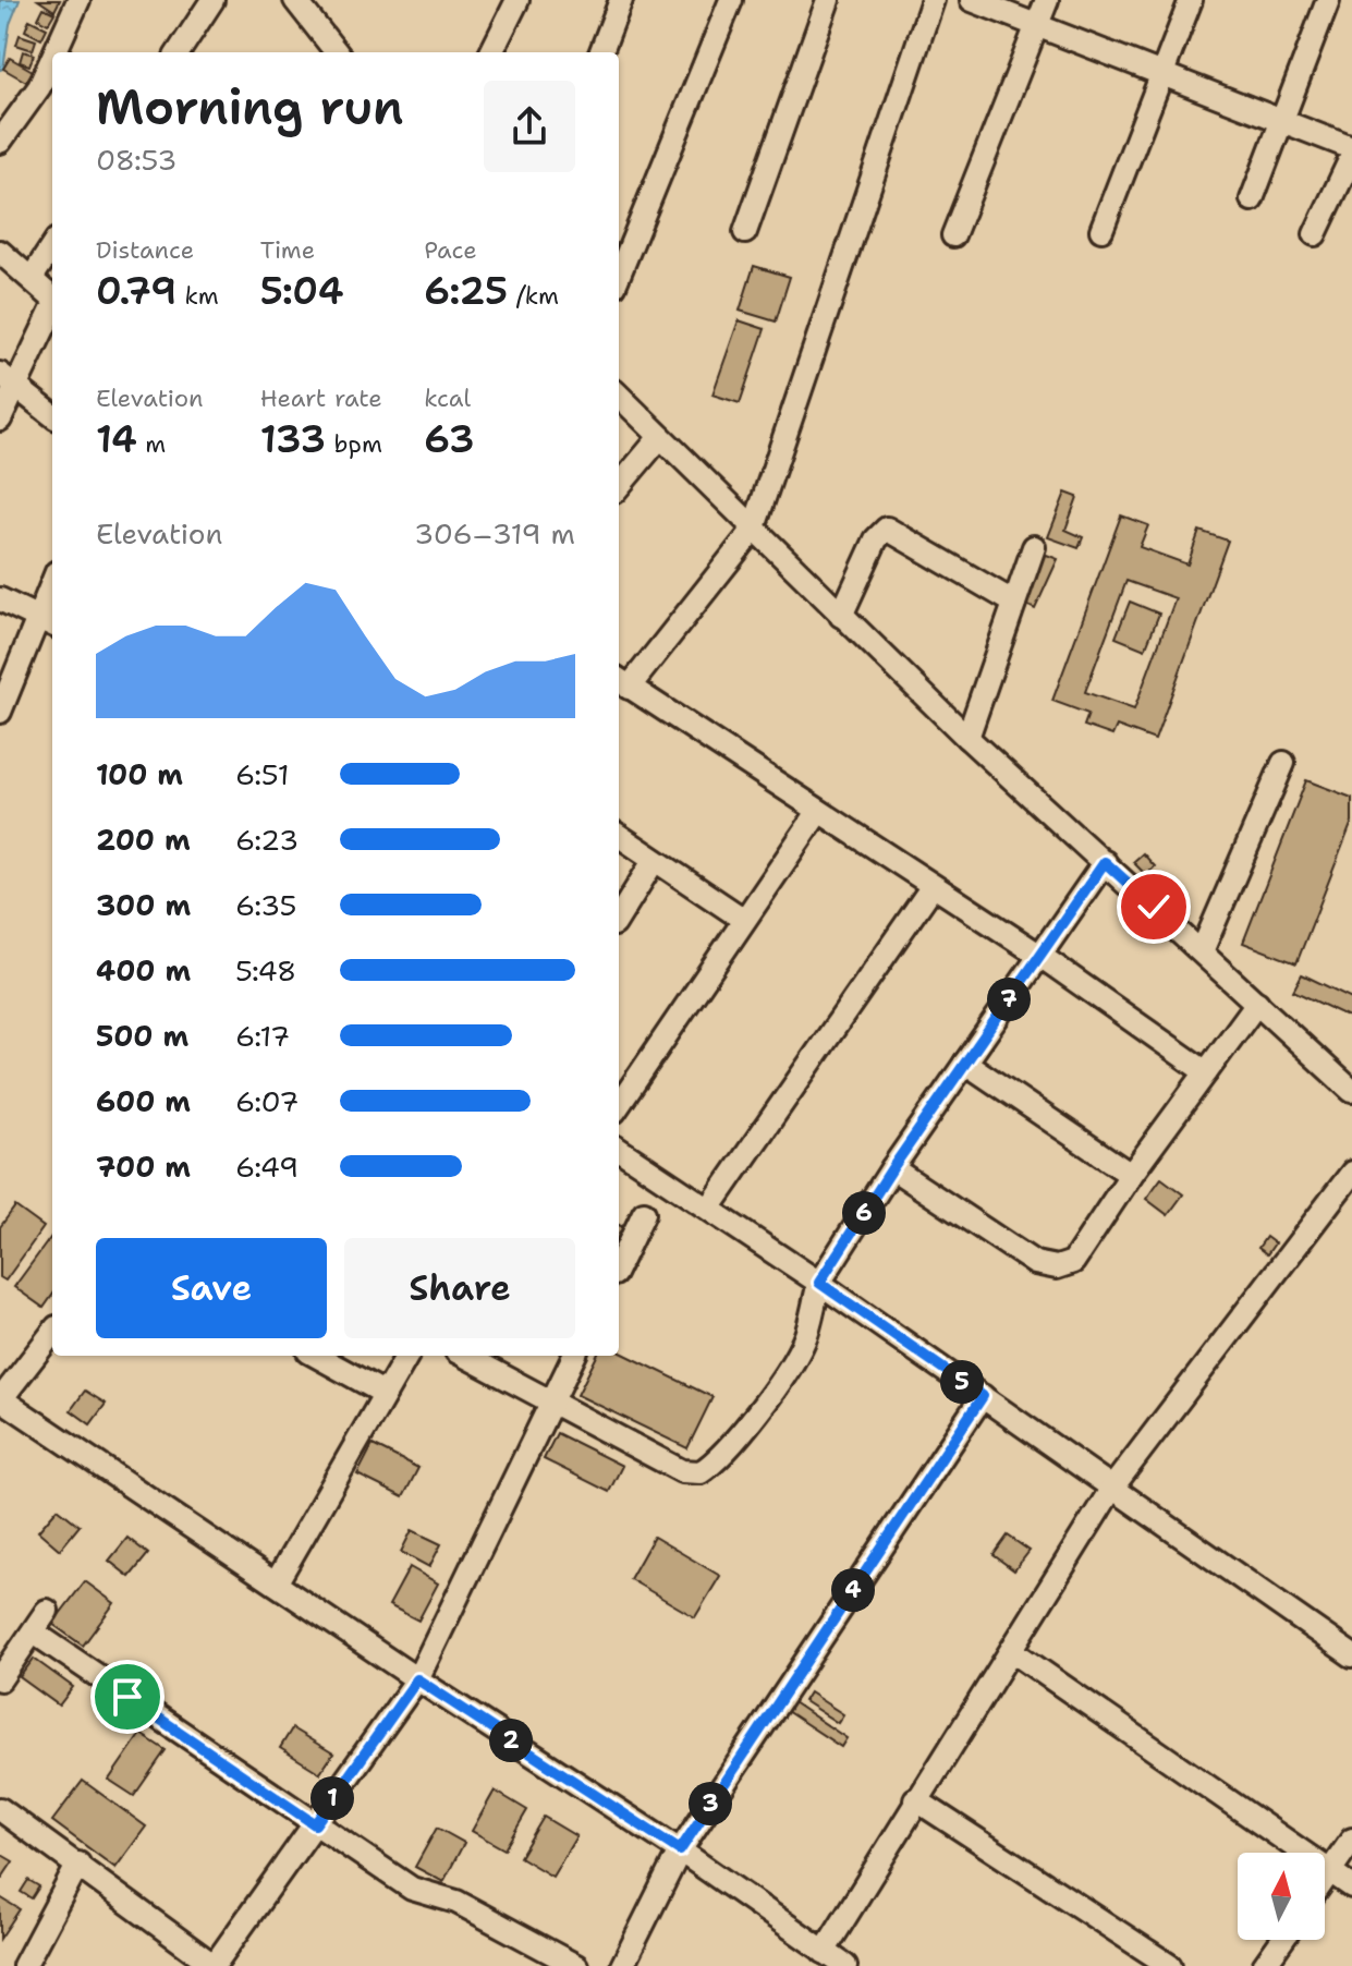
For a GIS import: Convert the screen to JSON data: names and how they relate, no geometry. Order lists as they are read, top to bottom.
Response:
{
  "north": "top",
  "page": {
    "heading": ["Morning run", "08:53"],
    "stats": [
      ["Distance", "0.79 km"],
      ["Time", "5:04"],
      ["Pace", "6:25 /km"],
      ["Elevation", "14 m"],
      ["Heart rate", "133 bpm"],
      ["kcal", "63"]
    ],
    "chart": ["Elevation", "306–319 m"],
    "list": [
      {
        "name": "100 m",
        "note": "6:51"
      },
      {
        "name": "200 m",
        "note": "6:23"
      },
      {
        "name": "300 m",
        "note": "6:35"
      },
      {
        "name": "400 m",
        "note": "5:48"
      },
      {
        "name": "500 m",
        "note": "6:17"
      },
      {
        "name": "600 m",
        "note": "6:07"
      },
      {
        "name": "700 m",
        "note": "6:49"
      }
    ],
    "pins": [
      "7",
      "6",
      "5",
      "4",
      "2",
      "1",
      "3"
    ],
    "buttons": ["Save", "Share"]
  }
}
